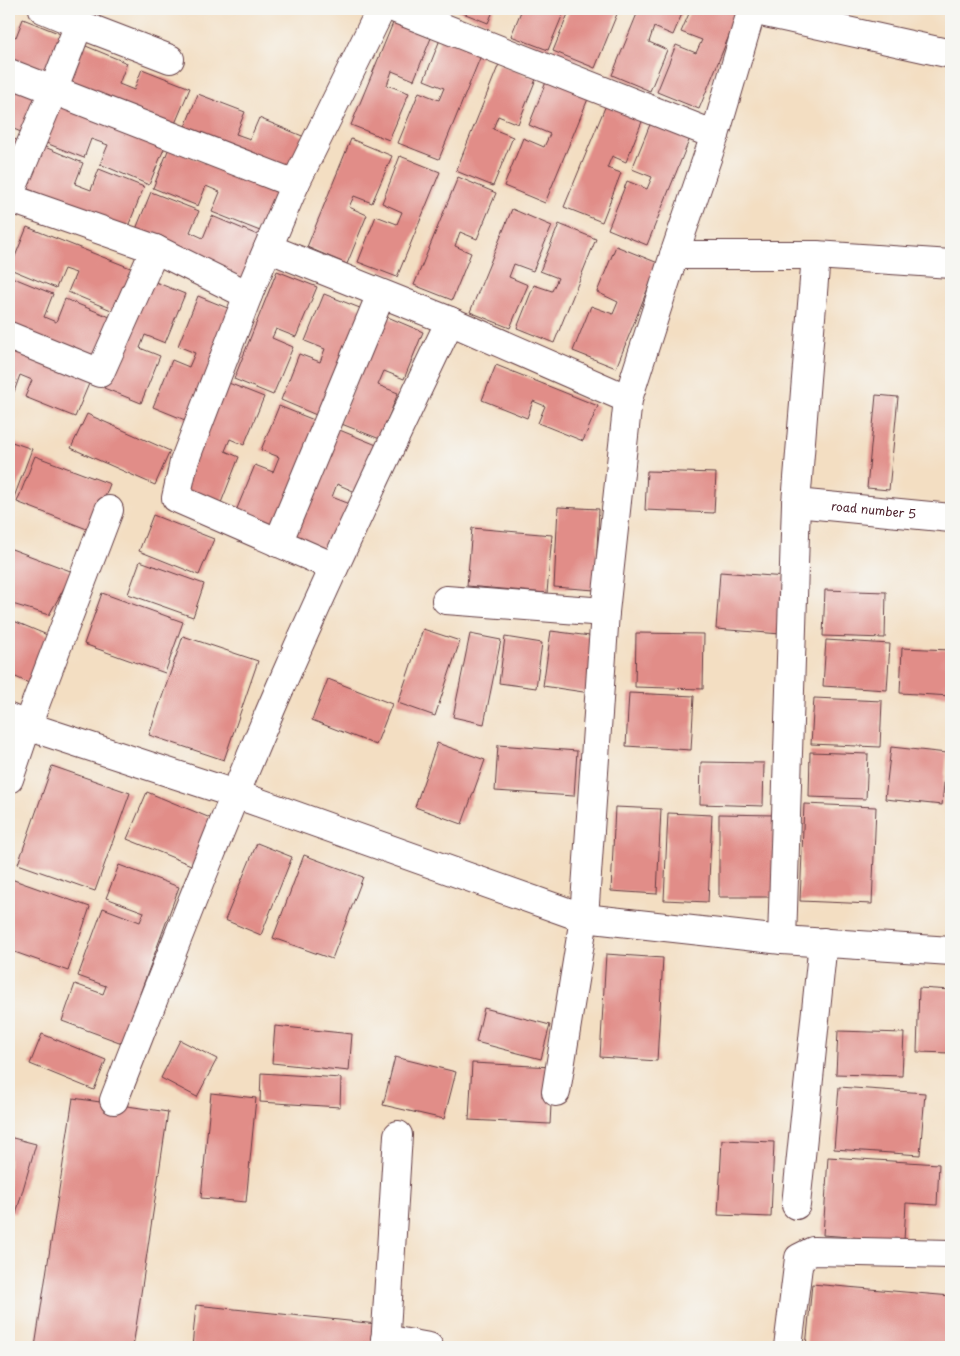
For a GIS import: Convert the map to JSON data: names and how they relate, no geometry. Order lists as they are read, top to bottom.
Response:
{
  "streets": {
    "street": ["road number 5"]
  }
}
